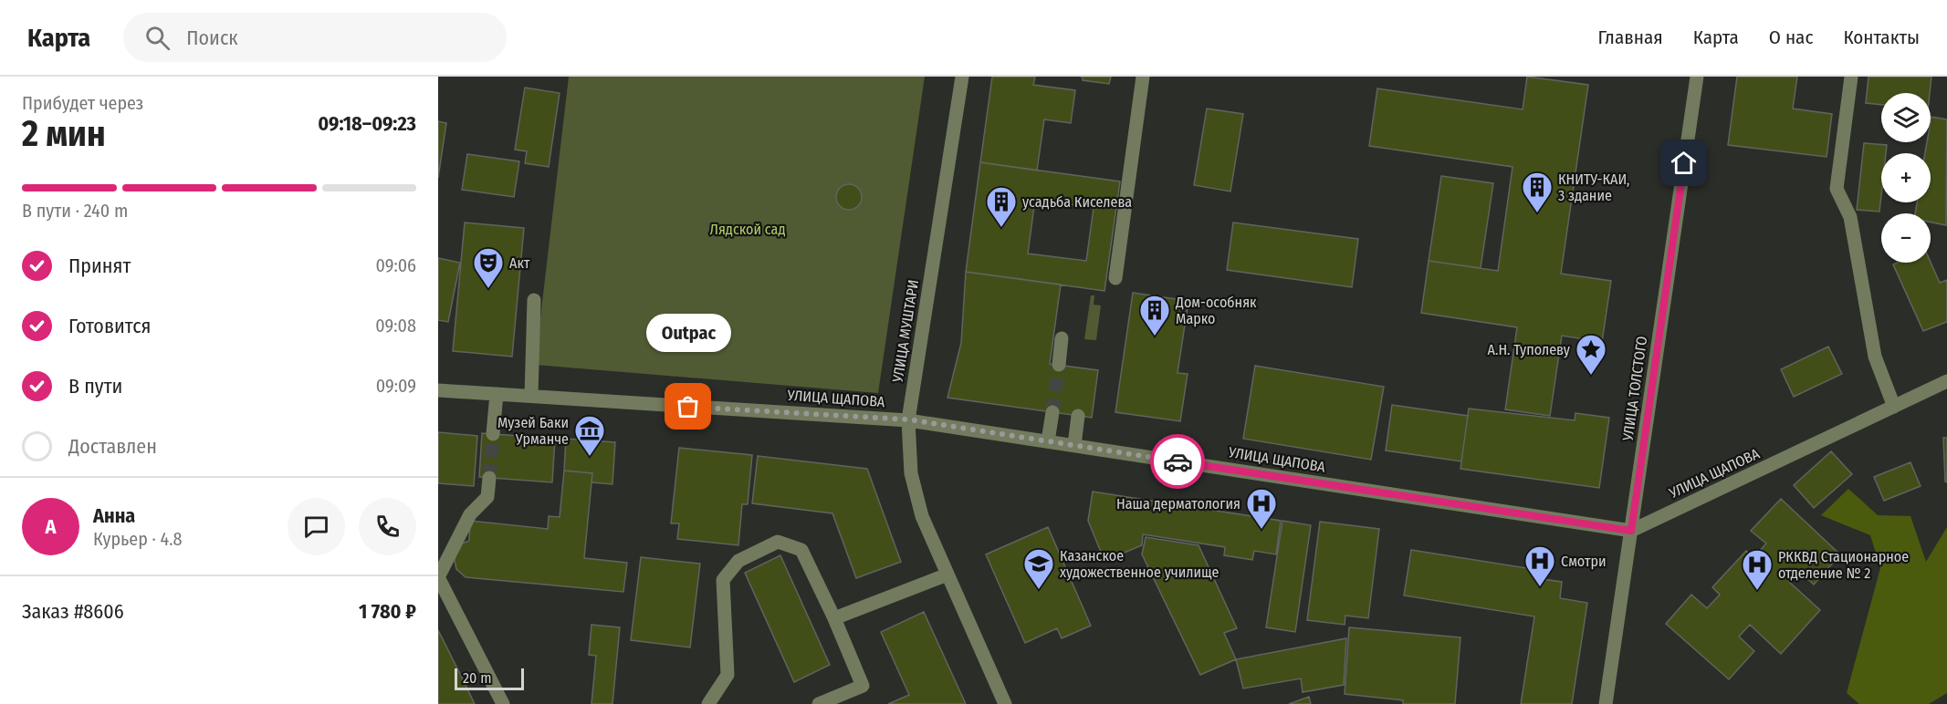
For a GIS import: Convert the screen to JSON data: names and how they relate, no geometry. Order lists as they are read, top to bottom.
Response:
{
  "streets": {
    "street": ["УЛИЦА МУШТАРИ", "УЛИЦА ТОЛСТОГО", "УЛИЦА ЩАПОВА"]
  },
  "crossings": [
    ["УЛИЦА МУШТАРИ", "УЛИЦА ЩАПОВА"],
    ["УЛИЦА ТОЛСТОГО", "УЛИЦА ЩАПОВА"]
  ],
  "parks": ["Лядской сад"],
  "places": {
    "building": ["КНИТУ-КАИ, 3 здание", "усадьба Киселева", "Дом-особняк Марко"],
    "theatre": ["Акт"],
    "place": ["А.Н. Туполеву"],
    "other": ["Outpac"],
    "museum": ["Музей Баки Урманче"],
    "hospital": ["Наша дерматология", "Смотри", "РККВД Стационарное отделение № 2"],
    "school or university": ["Казанское художественное училище"]
  },
  "scale_bar": "20 m",
  "page": {
    "header": "Карта",
    "search": "Поиск",
    "nav": [
      "Главная",
      "Карта",
      "О нас",
      "Контакты"
    ],
    "heading": ["2 мин", "Прибудет через", "09:18–09:23"],
    "panel": [
      "Анна",
      "Курьер · 4.8",
      "Заказ #8606",
      "1 780 ₽"
    ],
    "map_buttons": ["+", "−"],
    "bar": "В пути · 240 m",
    "list": [
      ["Принят", "09:06"],
      ["Готовится", "09:08"],
      ["В пути", "09:09"],
      "Доставлен"
    ],
    "bubble": "Outpac",
    "round": "А",
    "scale": "20 m"
  }
}
